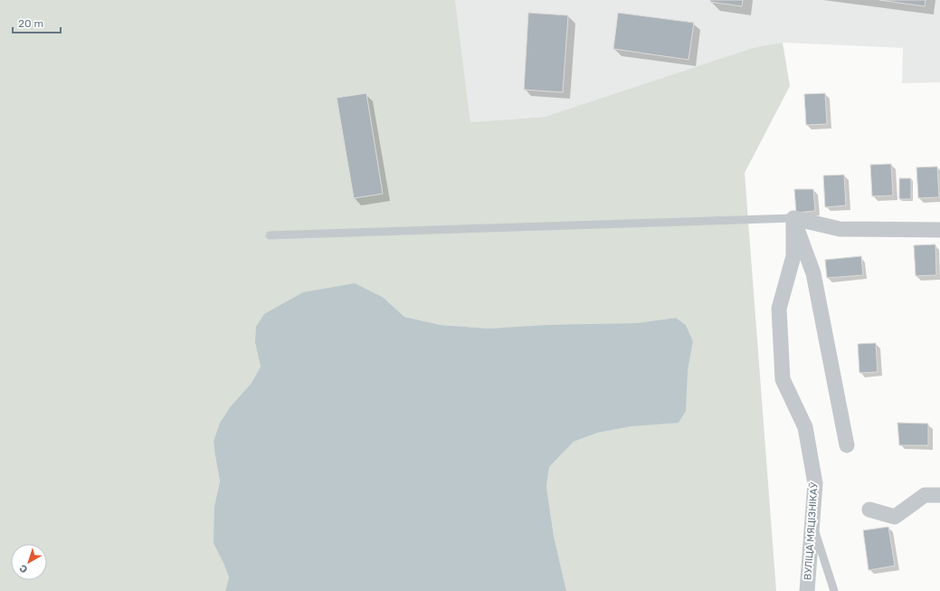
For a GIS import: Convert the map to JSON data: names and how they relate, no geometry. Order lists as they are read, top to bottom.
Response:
{
  "streets": {
    "street": ["ВУЛІЦА МЯЦІЗНІКАЎ"]
  },
  "scale_bar": "20 m",
  "north": "bottom left"
}
